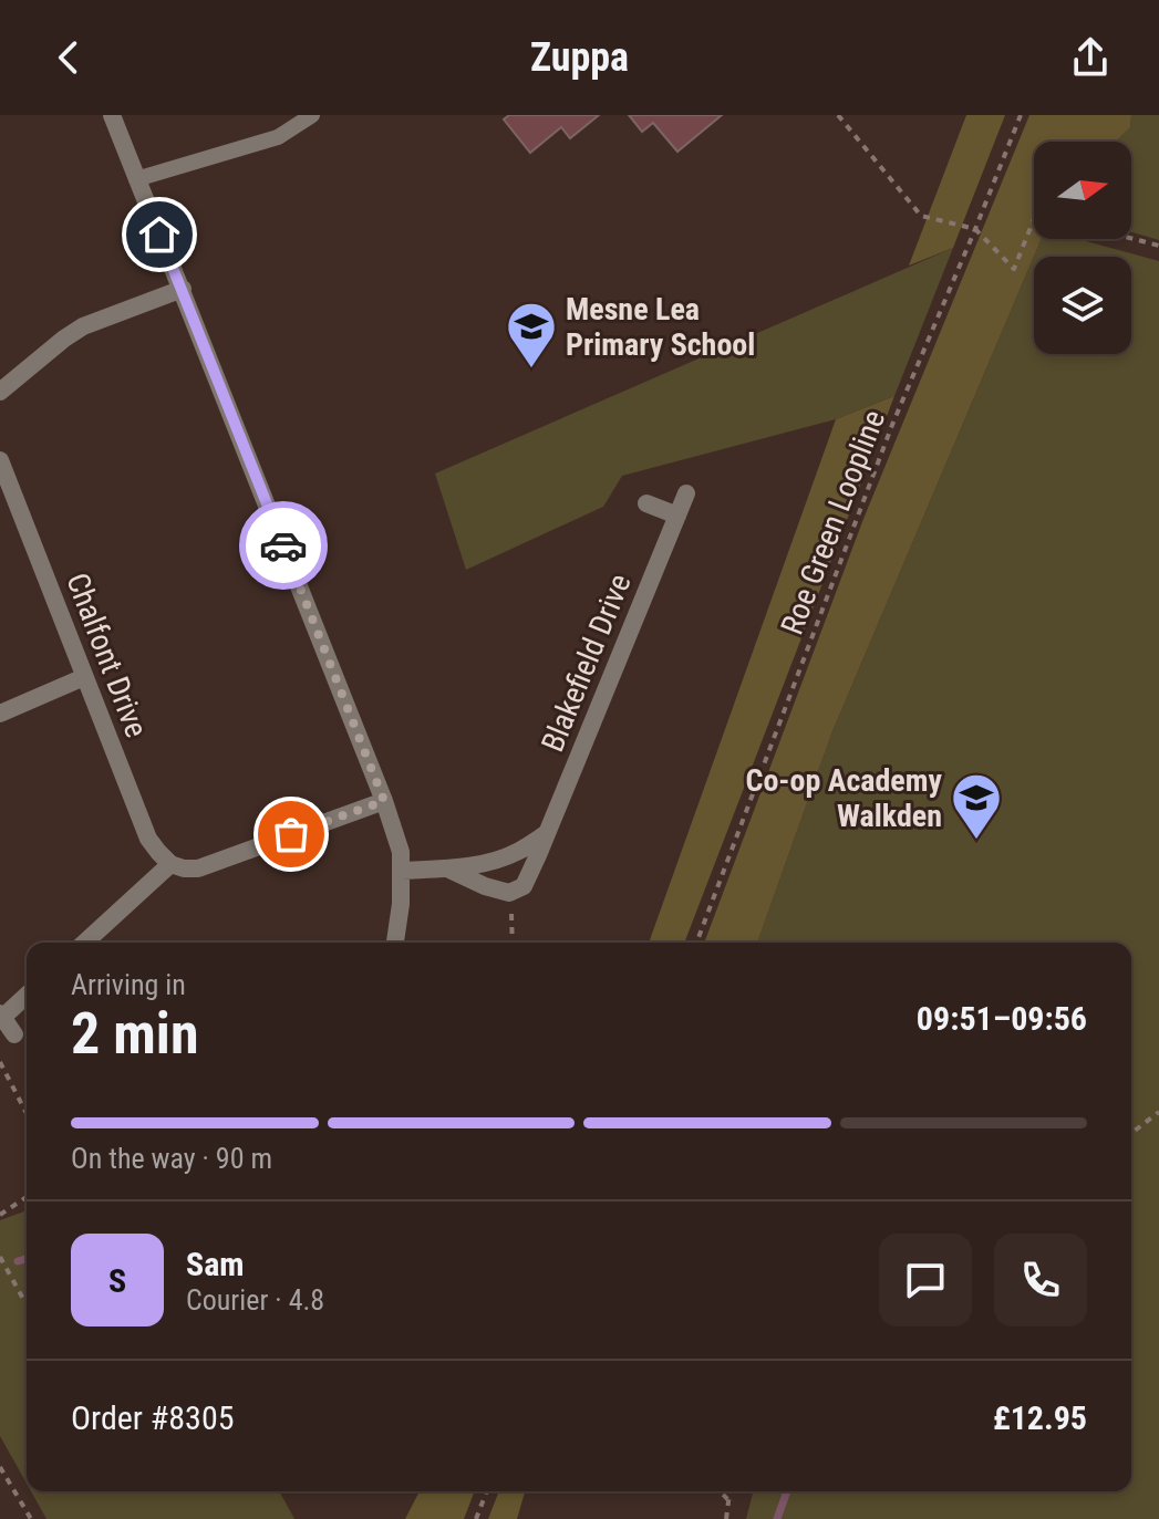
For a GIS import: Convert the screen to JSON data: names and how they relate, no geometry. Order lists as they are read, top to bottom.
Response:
{
  "streets": {
    "street": ["Chalfont Drive", "Blakefield Drive"],
    "path": ["Roe Green Loopline"]
  },
  "places": {
    "school or university": ["Mesne Lea Primary School", "Co-op Academy Walkden"]
  },
  "north": "right",
  "page": {
    "header": "Zuppa",
    "heading": ["2 min", "Arriving in", "09:51–09:56"],
    "panel": [
      "Sam",
      "Courier · 4.8",
      "Order #8305",
      "£12.95"
    ],
    "bar": "On the way · 90 m",
    "round": "S"
  }
}
